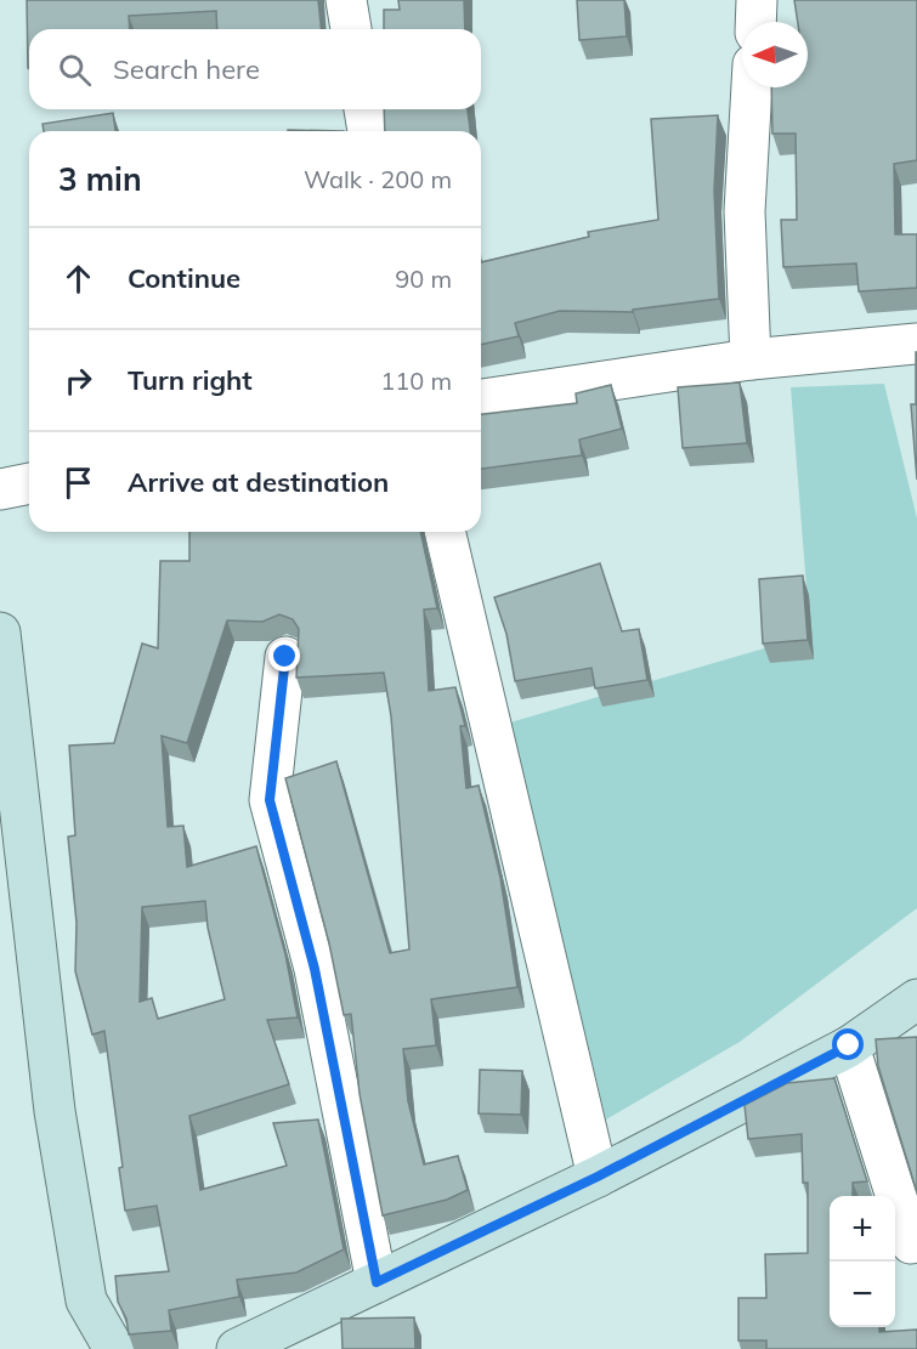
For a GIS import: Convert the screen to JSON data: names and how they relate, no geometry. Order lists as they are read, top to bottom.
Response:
{
  "north": "left",
  "page": {
    "search": "Search here",
    "heading": ["3 min", "Walk · 200 m"],
    "list": [
      ["Continue", "90 m"],
      ["Turn right", "110 m"],
      "Arrive at destination"
    ],
    "map_buttons": ["+", "−"]
  }
}
